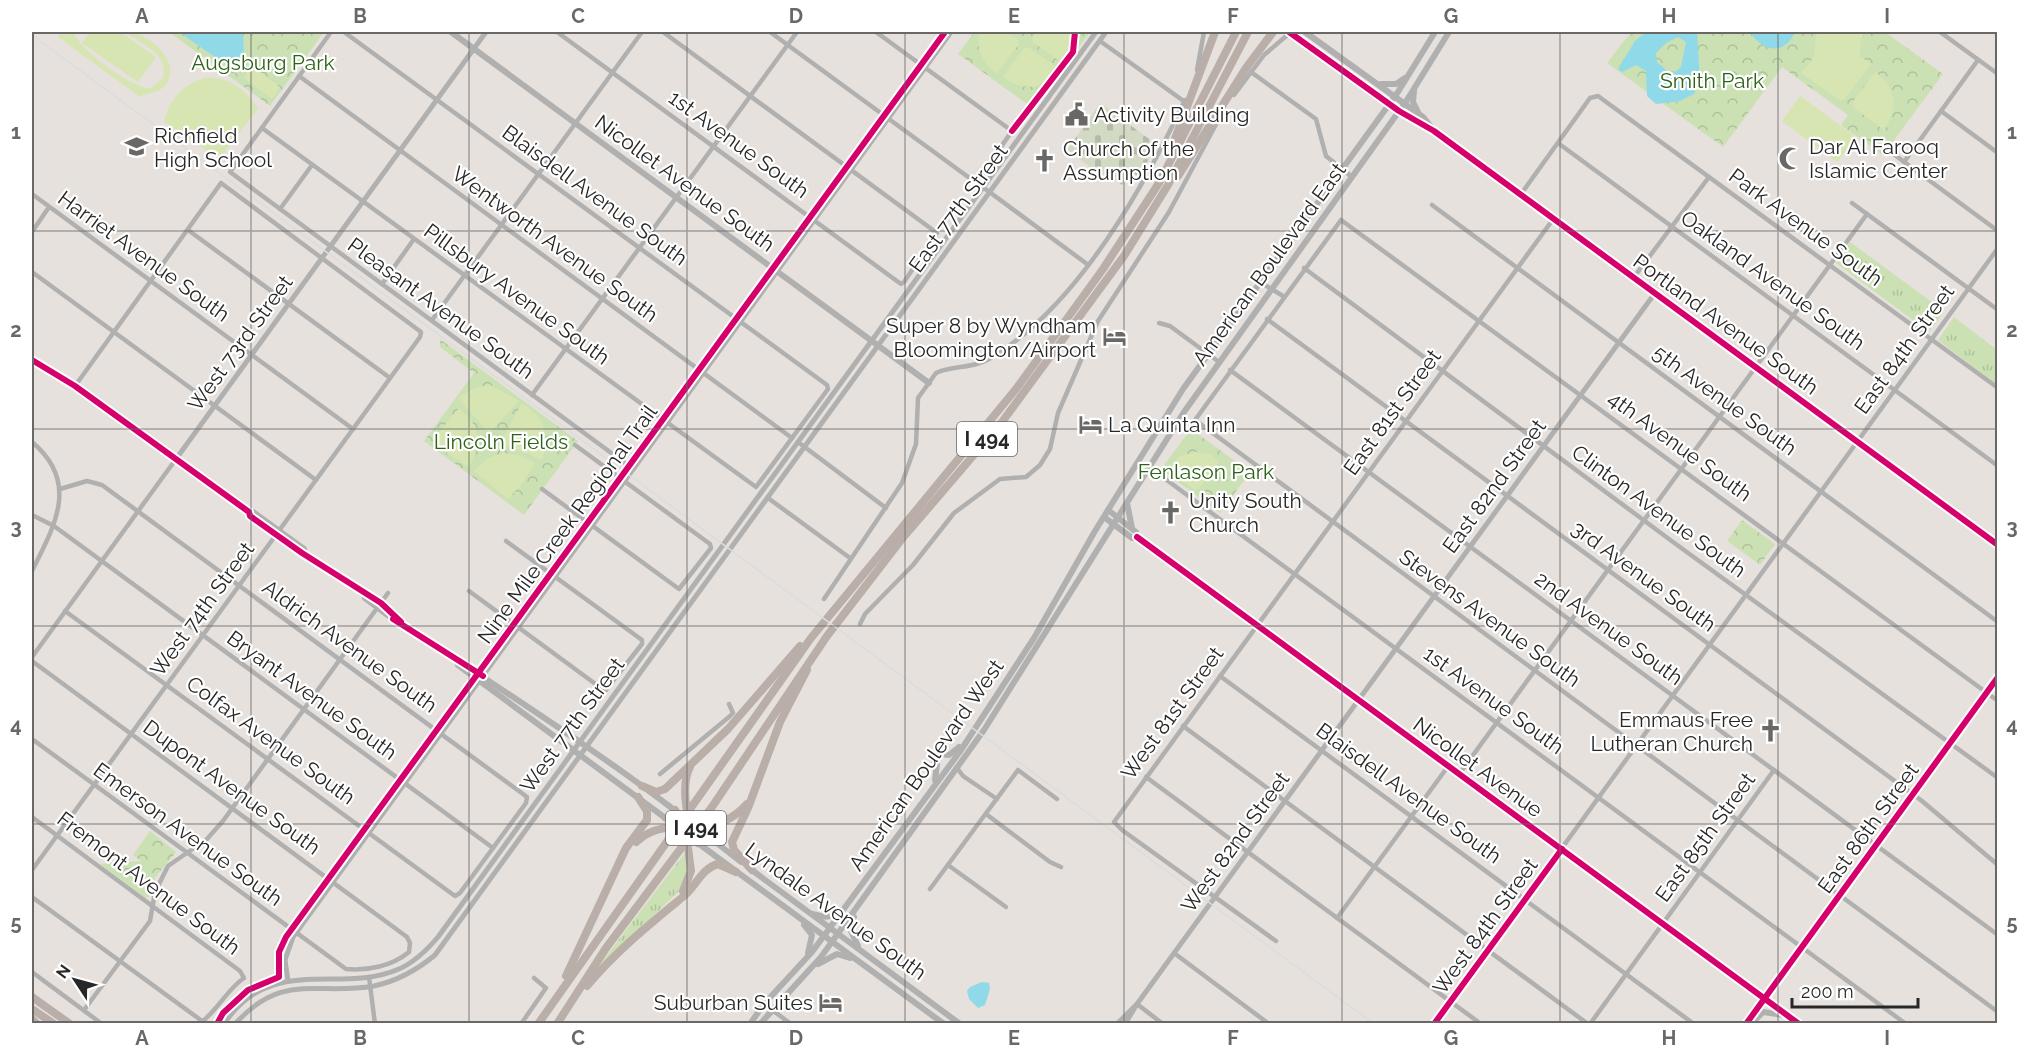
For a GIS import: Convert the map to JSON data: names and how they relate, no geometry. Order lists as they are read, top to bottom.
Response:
{
  "streets": {
    "highway": ["I 494"],
    "main road": [
      "Nicollet Avenue South",
      "American Boulevard East",
      "Portland Avenue South",
      "American Boulevard West",
      "Nicollet Avenue",
      "Lyndale Avenue South"
    ],
    "street": [
      "1st Avenue South",
      "Blaisdell Avenue South",
      "East 77th Street",
      "Park Avenue South",
      "Wentworth Avenue South",
      "Harriet Avenue South",
      "Oakland Avenue South",
      "Pillsbury Avenue South",
      "Pleasant Avenue South",
      "West 73rd Street",
      "East 84th Street",
      "5th Avenue South",
      "East 81st Street",
      "4th Avenue South",
      "East 82nd Street",
      "Clinton Avenue South",
      "3rd Avenue South",
      "West 74th Street",
      "Stevens Avenue South",
      "2nd Avenue South",
      "Aldrich Avenue South",
      "Bryant Avenue South",
      "West 81st Street",
      "West 77th Street",
      "Colfax Avenue South",
      "Dupont Avenue South",
      "East 86th Street",
      "Emerson Avenue South",
      "East 85th Street",
      "West 82nd Street",
      "Fremont Avenue South",
      "West 84th Street"
    ],
    "cycle path": ["Nine Mile Creek Regional Trail"]
  },
  "crossings": [
    ["1st Avenue South", "American Boulevard East"],
    ["1st Avenue South", "East 84th Street"],
    ["1st Avenue South", "East 81st Street"],
    ["1st Avenue South", "East 82nd Street"],
    ["1st Avenue South", "East 86th Street"],
    ["1st Avenue South", "East 85th Street"],
    ["Nicollet Avenue South", "East 77th Street"],
    ["Nicollet Avenue South", "West 73rd Street"],
    ["Nicollet Avenue South", "West 77th Street"],
    ["Blaisdell Avenue South", "Wentworth Avenue South"],
    ["Blaisdell Avenue South", "Pillsbury Avenue South"],
    ["Blaisdell Avenue South", "West 73rd Street"],
    ["Blaisdell Avenue South", "West 81st Street"],
    ["Blaisdell Avenue South", "East 85th Street"],
    ["Blaisdell Avenue South", "West 82nd Street"],
    ["Blaisdell Avenue South", "West 84th Street"],
    ["East 77th Street", "West 77th Street"],
    ["Park Avenue South", "Oakland Avenue South"],
    ["Park Avenue South", "East 84th Street"],
    ["Wentworth Avenue South", "Pillsbury Avenue South"],
    ["Wentworth Avenue South", "West 73rd Street"],
    ["Harriet Avenue South", "West 73rd Street"],
    ["Harriet Avenue South", "West 74th Street"],
    ["American Boulevard East", "Portland Avenue South"],
    ["American Boulevard East", "American Boulevard West"],
    ["American Boulevard East", "Nicollet Avenue"],
    ["Oakland Avenue South", "East 84th Street"],
    ["Pillsbury Avenue South", "Pleasant Avenue South"],
    ["Pillsbury Avenue South", "West 73rd Street"],
    ["Pleasant Avenue South", "West 73rd Street"],
    ["Pleasant Avenue South", "West 74th Street"],
    ["Portland Avenue South", "East 84th Street"],
    ["Portland Avenue South", "East 81st Street"],
    ["Portland Avenue South", "East 82nd Street"],
    ["West 73rd Street", "Aldrich Avenue South"],
    ["West 73rd Street", "Bryant Avenue South"],
    ["West 73rd Street", "Colfax Avenue South"],
    ["West 73rd Street", "Dupont Avenue South"],
    ["East 84th Street", "5th Avenue South"],
    ["East 84th Street", "4th Avenue South"],
    ["East 84th Street", "Clinton Avenue South"],
    ["East 84th Street", "3rd Avenue South"],
    ["East 84th Street", "Stevens Avenue South"],
    ["East 84th Street", "2nd Avenue South"],
    ["East 84th Street", "Nicollet Avenue"],
    ["East 84th Street", "West 84th Street"],
    ["5th Avenue South", "East 81st Street"],
    ["5th Avenue South", "East 82nd Street"],
    ["East 81st Street", "4th Avenue South"],
    ["East 81st Street", "Clinton Avenue South"],
    ["East 81st Street", "3rd Avenue South"],
    ["East 81st Street", "Stevens Avenue South"],
    ["East 81st Street", "2nd Avenue South"],
    ["East 81st Street", "West 81st Street"],
    ["East 81st Street", "Nicollet Avenue"],
    ["4th Avenue South", "East 82nd Street"],
    ["4th Avenue South", "Clinton Avenue South"],
    ["4th Avenue South", "East 86th Street"],
    ["East 82nd Street", "Clinton Avenue South"],
    ["East 82nd Street", "3rd Avenue South"],
    ["East 82nd Street", "Stevens Avenue South"],
    ["East 82nd Street", "2nd Avenue South"],
    ["East 82nd Street", "Nicollet Avenue"],
    ["East 82nd Street", "West 82nd Street"],
    ["Clinton Avenue South", "East 86th Street"],
    ["3rd Avenue South", "East 86th Street"],
    ["West 74th Street", "Aldrich Avenue South"],
    ["West 74th Street", "Bryant Avenue South"],
    ["West 74th Street", "Colfax Avenue South"],
    ["West 74th Street", "Dupont Avenue South"],
    ["West 74th Street", "Emerson Avenue South"],
    ["West 74th Street", "Fremont Avenue South"],
    ["Stevens Avenue South", "2nd Avenue South"],
    ["Stevens Avenue South", "East 86th Street"],
    ["Stevens Avenue South", "East 85th Street"],
    ["2nd Avenue South", "East 86th Street"],
    ["2nd Avenue South", "East 85th Street"],
    ["Aldrich Avenue South", "Bryant Avenue South"],
    ["Aldrich Avenue South", "Colfax Avenue South"],
    ["Bryant Avenue South", "Colfax Avenue South"],
    ["West 81st Street", "Nicollet Avenue"],
    ["West 81st Street", "West 82nd Street"],
    ["American Boulevard West", "Nicollet Avenue"],
    ["American Boulevard West", "Lyndale Avenue South"],
    ["Nicollet Avenue", "East 86th Street"],
    ["Nicollet Avenue", "East 85th Street"],
    ["Nicollet Avenue", "West 82nd Street"],
    ["Nicollet Avenue", "West 84th Street"],
    ["Dupont Avenue South", "Emerson Avenue South"]
  ],
  "parks": [
    "Augsburg Park",
    "Smith Park",
    "Lincoln Fields",
    "Fenlason Park"
  ],
  "places": {
    "public building": ["Activity Building"],
    "school or university": ["Richfield High School"],
    "mosque": ["Dar Al Farooq Islamic Center"],
    "church": ["Church of the Assumption", "Unity South Church", "Emmaus Free Lutheran Church"],
    "hotel": ["Super 8 by Wyndham Bloomington/Airport", "La Quinta Inn", "Suburban Suites"]
  },
  "scale_bar": "200 m",
  "north": "top left",
  "grid": {
    "columns": [
      "A",
      "B",
      "C",
      "D",
      "E",
      "F",
      "G",
      "H",
      "I"
    ],
    "rows": [
      "1",
      "2",
      "3",
      "4",
      "5"
    ]
  }
}
